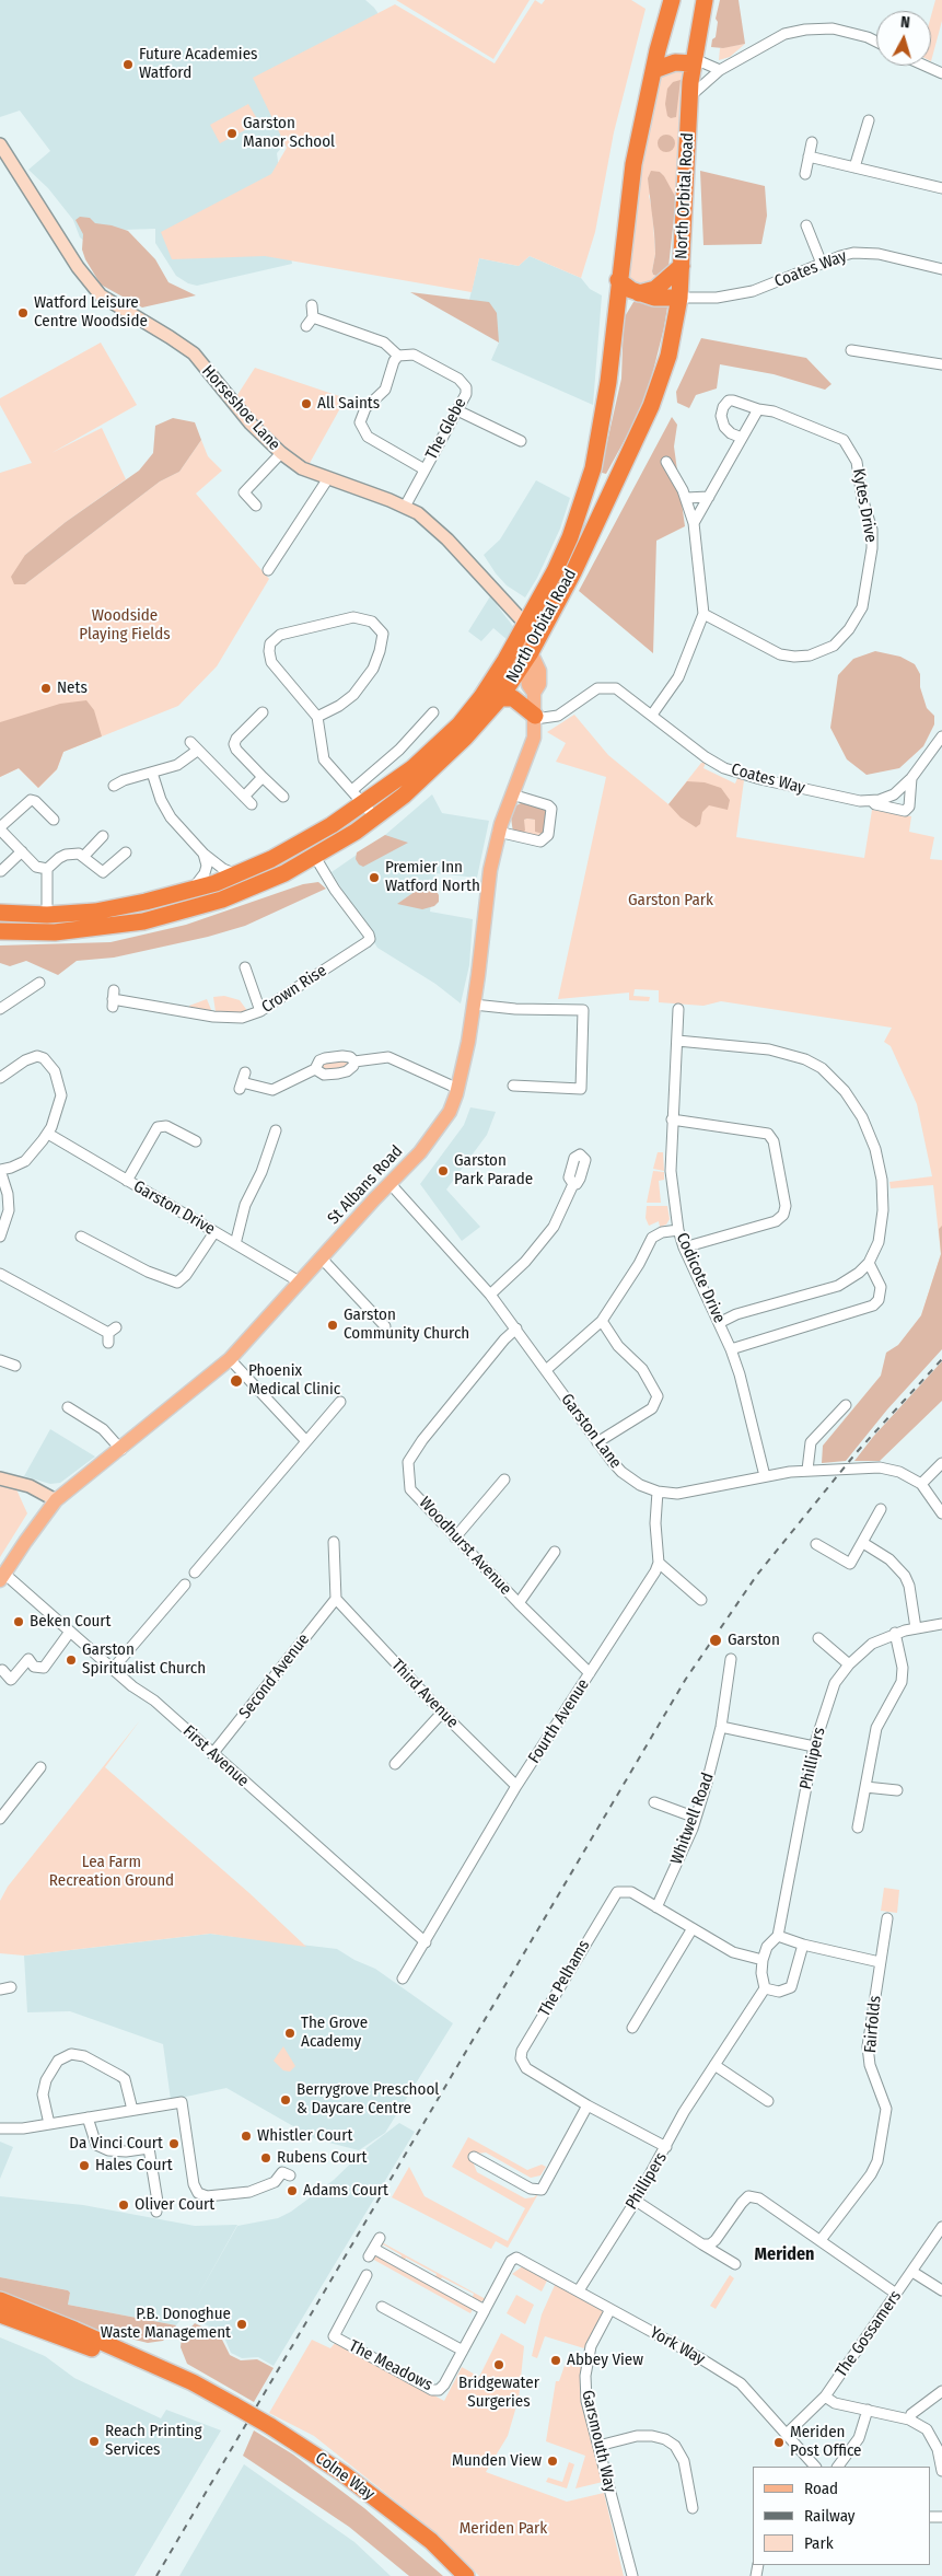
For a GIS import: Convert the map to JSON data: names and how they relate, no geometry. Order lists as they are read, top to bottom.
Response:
{
  "streets": {
    "highway": ["North Orbital Road", "Colne Way"],
    "main road": ["St Albans Road"],
    "street": [
      "Coates Way",
      "Horseshoe Lane",
      "The Glebe",
      "Kytes Drive",
      "Crown Rise",
      "Garston Drive",
      "Codicote Drive",
      "Garston Lane",
      "Woodhurst Avenue",
      "Second Avenue",
      "Third Avenue",
      "Fourth Avenue",
      "First Avenue",
      "Phillipers",
      "Whitwell Road",
      "The Pelhams",
      "Fairfolds",
      "The Gossamers",
      "York Way",
      "The Meadows",
      "Garsmouth Way"
    ]
  },
  "crossings": [
    ["North Orbital Road", "Coates Way"],
    ["North Orbital Road", "Horseshoe Lane"],
    ["North Orbital Road", "Crown Rise"],
    ["North Orbital Road", "St Albans Road"],
    ["Coates Way", "St Albans Road"],
    ["Horseshoe Lane", "The Glebe"],
    ["Horseshoe Lane", "St Albans Road"],
    ["St Albans Road", "Garston Drive"],
    ["St Albans Road", "Garston Lane"],
    ["St Albans Road", "First Avenue"],
    ["Codicote Drive", "Garston Lane"],
    ["Garston Lane", "Woodhurst Avenue"],
    ["Woodhurst Avenue", "Fourth Avenue"],
    ["Second Avenue", "Third Avenue"],
    ["Second Avenue", "First Avenue"],
    ["Third Avenue", "Fourth Avenue"],
    ["Fourth Avenue", "First Avenue"],
    ["Phillipers", "The Pelhams"],
    ["Phillipers", "York Way"],
    ["Whitwell Road", "The Pelhams"],
    ["The Gossamers", "York Way"],
    ["York Way", "The Meadows"],
    ["York Way", "Garsmouth Way"]
  ],
  "districts": ["Meriden"],
  "parks": [
    "Woodside Playing Fields",
    "Garston Park",
    "Lea Farm Recreation Ground",
    "Meriden Park"
  ],
  "places": [
    "Future Academies Watford",
    "Garston Manor School",
    "Watford Leisure Centre Woodside",
    "All Saints",
    "Nets",
    "Premier Inn Watford North",
    "Garston Park Parade",
    "Garston Community Church",
    "Phoenix Medical Clinic",
    "Beken Court",
    "Garston",
    "Garston Spiritualist Church",
    "The Grove Academy",
    "Berrygrove Preschool & Daycare Centre",
    "Whistler Court",
    "Da Vinci Court",
    "Rubens Court",
    "Hales Court",
    "Adams Court",
    "Oliver Court",
    "P.B. Donoghue Waste Management",
    "Abbey View",
    "Bridgewater Surgeries",
    "Reach Printing Services",
    "Meriden Post Office",
    "Munden View"
  ],
  "legend": ["Road", "Railway", "Park"],
  "north": "top"
}
